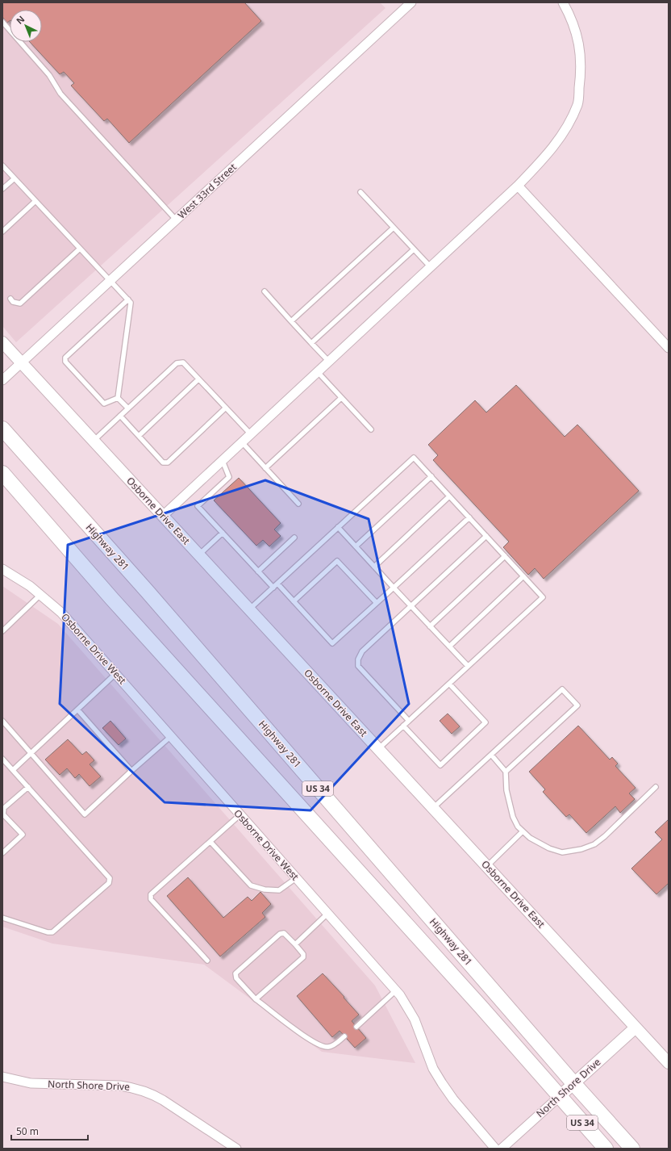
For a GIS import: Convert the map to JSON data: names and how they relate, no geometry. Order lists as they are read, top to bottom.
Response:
{
  "streets": {
    "highway": ["Highway 281", "US 34"],
    "street": [
      "West 33rd Street",
      "Osborne Drive East",
      "Osborne Drive West",
      "North Shore Drive"
    ]
  },
  "crossings": [
    ["West 33rd Street", "Osborne Drive East"],
    ["Osborne Drive East", "North Shore Drive"],
    ["Highway 281", "North Shore Drive"],
    ["US 34", "North Shore Drive"]
  ],
  "scale_bar": "50 m",
  "north": "top left"
}
